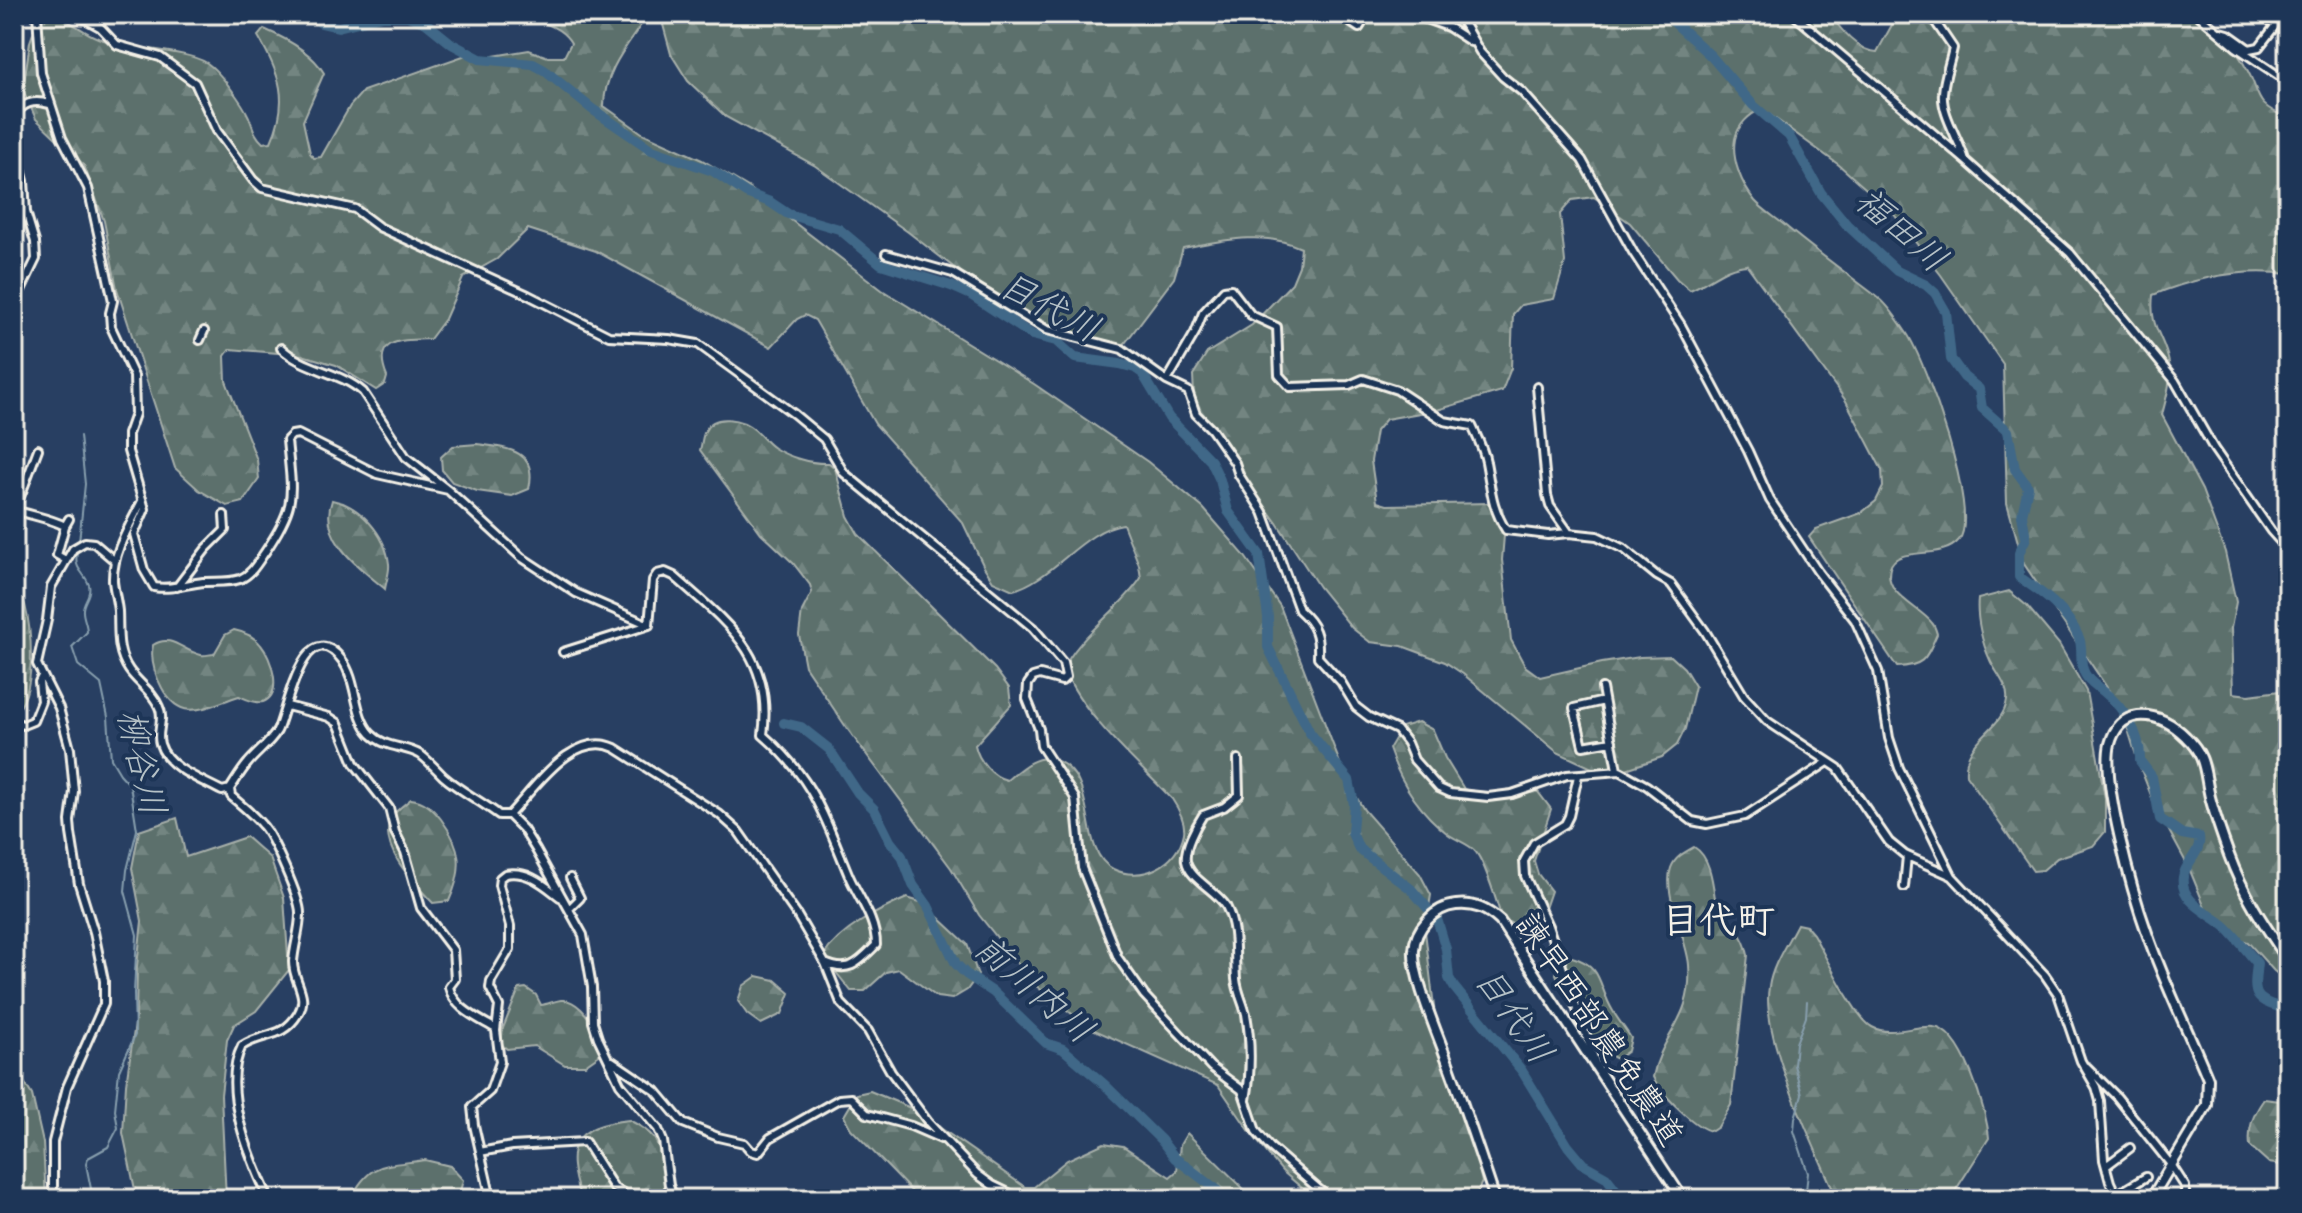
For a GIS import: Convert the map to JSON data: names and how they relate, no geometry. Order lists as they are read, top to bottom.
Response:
{
  "streets": {
    "street": ["諫早西部農免農道"]
  },
  "districts": ["目代町"],
  "water": [
    "福田川",
    "目代川",
    "柳谷川",
    "前川内川"
  ]
}
